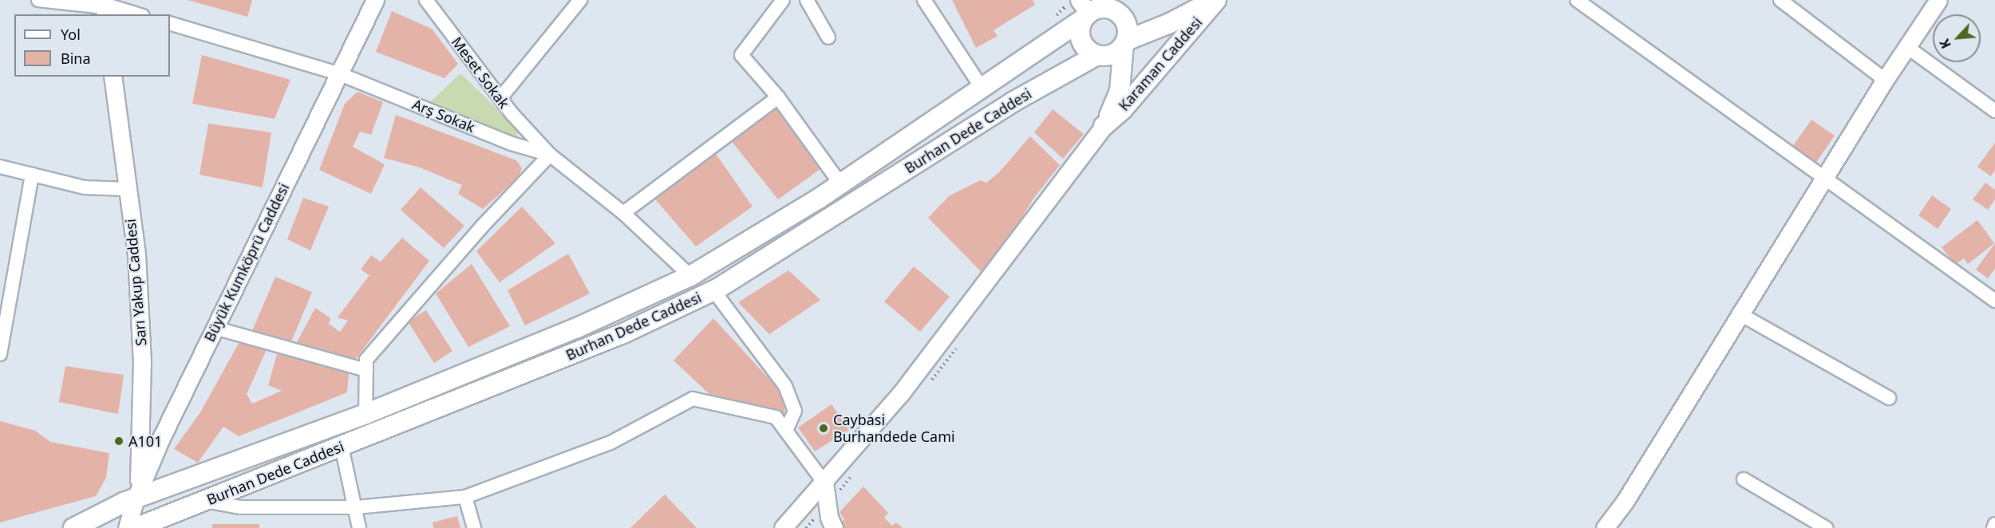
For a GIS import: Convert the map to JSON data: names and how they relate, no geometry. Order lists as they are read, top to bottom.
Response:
{
  "streets": {
    "main road": ["Karaman Caddesi", "Burhan Dede Caddesi"],
    "street": [
      "Meset Sokak",
      "Arş Sokak",
      "Büyük Kumköprü Caddesi",
      "Sarı Yakup Caddesi"
    ]
  },
  "crossings": [
    ["Karaman Caddesi", "Burhan Dede Caddesi"],
    ["Meset Sokak", "Arş Sokak"],
    ["Arş Sokak", "Büyük Kumköprü Caddesi"],
    ["Burhan Dede Caddesi", "Büyük Kumköprü Caddesi"],
    ["Burhan Dede Caddesi", "Sarı Yakup Caddesi"],
    ["Büyük Kumköprü Caddesi", "Sarı Yakup Caddesi"]
  ],
  "places": ["Caybasi Burhandede Cami", "A101"],
  "legend": ["Yol", "Bina"],
  "north": "bottom left"
}
